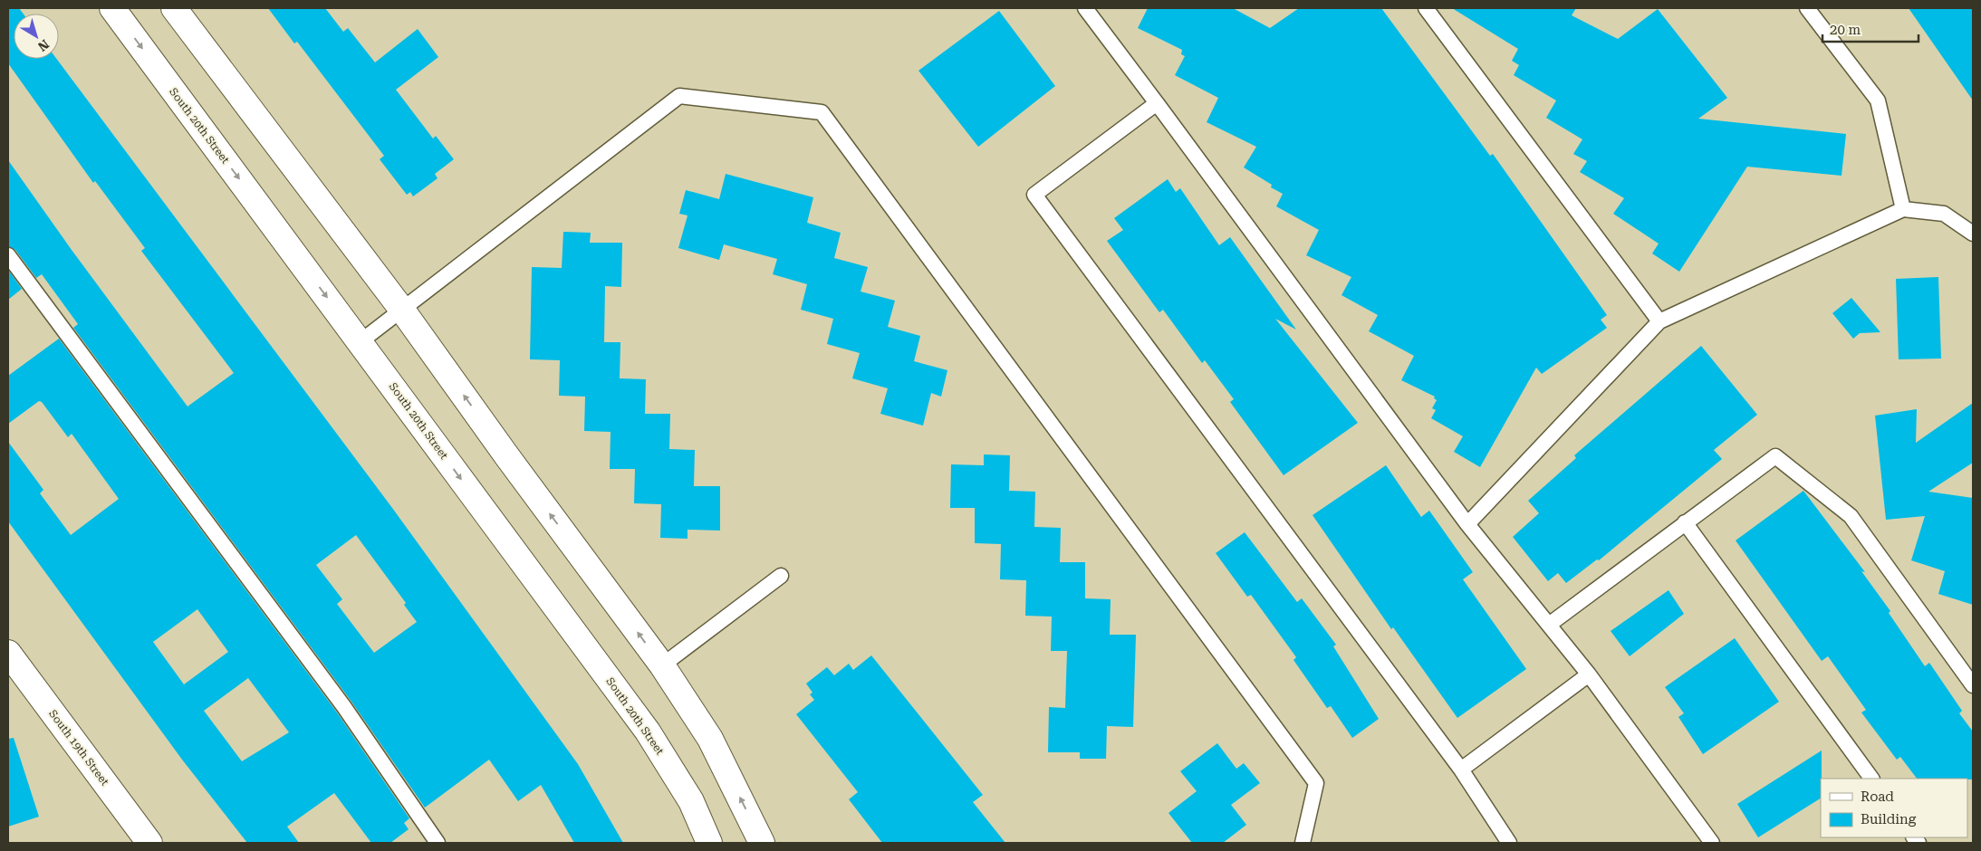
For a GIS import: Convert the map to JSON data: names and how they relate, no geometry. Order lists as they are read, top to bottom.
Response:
{
  "streets": {
    "street": ["South 20th Street", "South 19th Street"]
  },
  "legend": ["Road", "Building"],
  "scale_bar": "20 m",
  "north": "bottom right"
}
